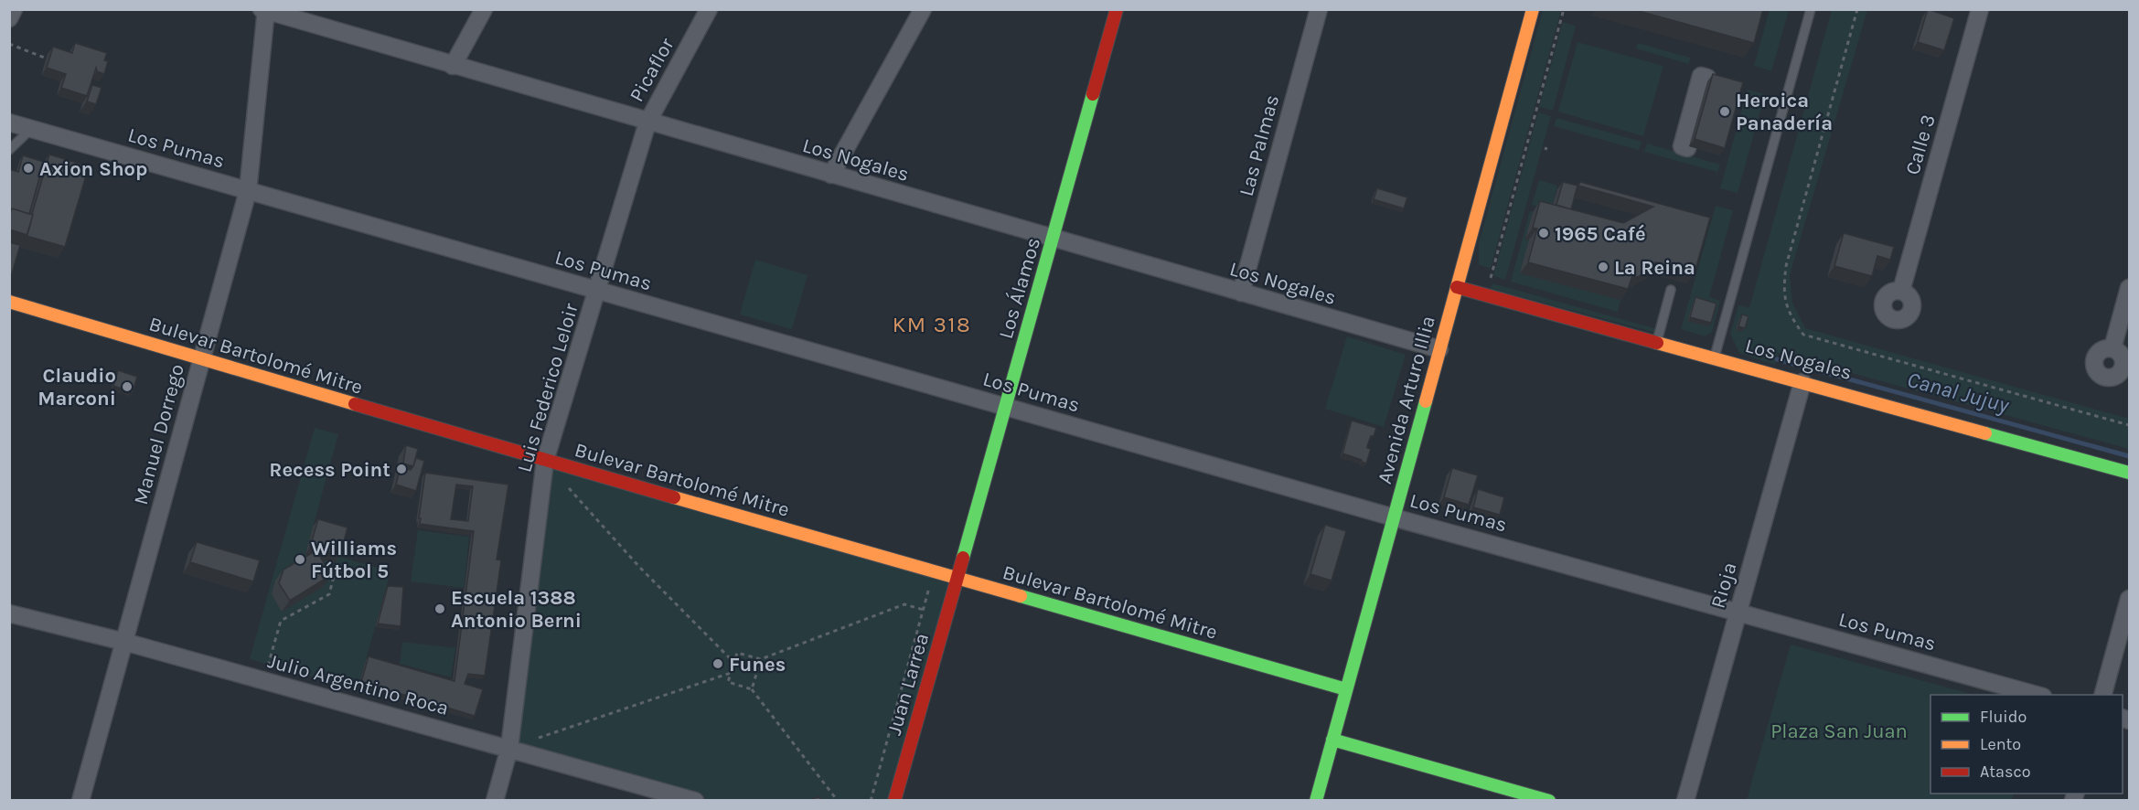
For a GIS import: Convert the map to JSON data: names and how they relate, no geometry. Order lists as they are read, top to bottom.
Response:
{
  "streets": {
    "street": [
      "Picaflor",
      "Calle 3",
      "Las Palmas",
      "Los Pumas",
      "Los Nogales",
      "Los Álamos",
      "Bulevar Bartolomé Mitre",
      "Luis Federico Leloir",
      "Avenida Arturo Illia",
      "Manuel Dorrego",
      "Rioja",
      "Julio Argentino Roca",
      "Juan Larrea"
    ]
  },
  "crossings": [
    ["Picaflor", "Los Nogales"],
    ["Picaflor", "Luis Federico Leloir"],
    ["Las Palmas", "Los Nogales"],
    ["Los Pumas", "Los Álamos"],
    ["Los Pumas", "Luis Federico Leloir"],
    ["Los Pumas", "Avenida Arturo Illia"],
    ["Los Pumas", "Manuel Dorrego"],
    ["Los Pumas", "Rioja"],
    ["Los Nogales", "Los Álamos"],
    ["Los Nogales", "Luis Federico Leloir"],
    ["Los Nogales", "Avenida Arturo Illia"],
    ["Los Nogales", "Manuel Dorrego"],
    ["Los Nogales", "Rioja"],
    ["Los Álamos", "Bulevar Bartolomé Mitre"],
    ["Los Álamos", "Juan Larrea"],
    ["Bulevar Bartolomé Mitre", "Luis Federico Leloir"],
    ["Bulevar Bartolomé Mitre", "Avenida Arturo Illia"],
    ["Bulevar Bartolomé Mitre", "Manuel Dorrego"],
    ["Bulevar Bartolomé Mitre", "Juan Larrea"],
    ["Luis Federico Leloir", "Julio Argentino Roca"],
    ["Manuel Dorrego", "Julio Argentino Roca"]
  ],
  "districts": ["KM 318"],
  "water": ["Canal Jujuy"],
  "parks": ["Plaza San Juan"],
  "places": [
    "Heroica Panadería",
    "Axion Shop",
    "1965 Café",
    "La Reina",
    "Claudio Marconi",
    "Recess Point",
    "Williams Fútbol 5",
    "Escuela 1388 Antonio Berni",
    "Funes"
  ],
  "legend": ["Fluido", "Lento", "Atasco"]
}
